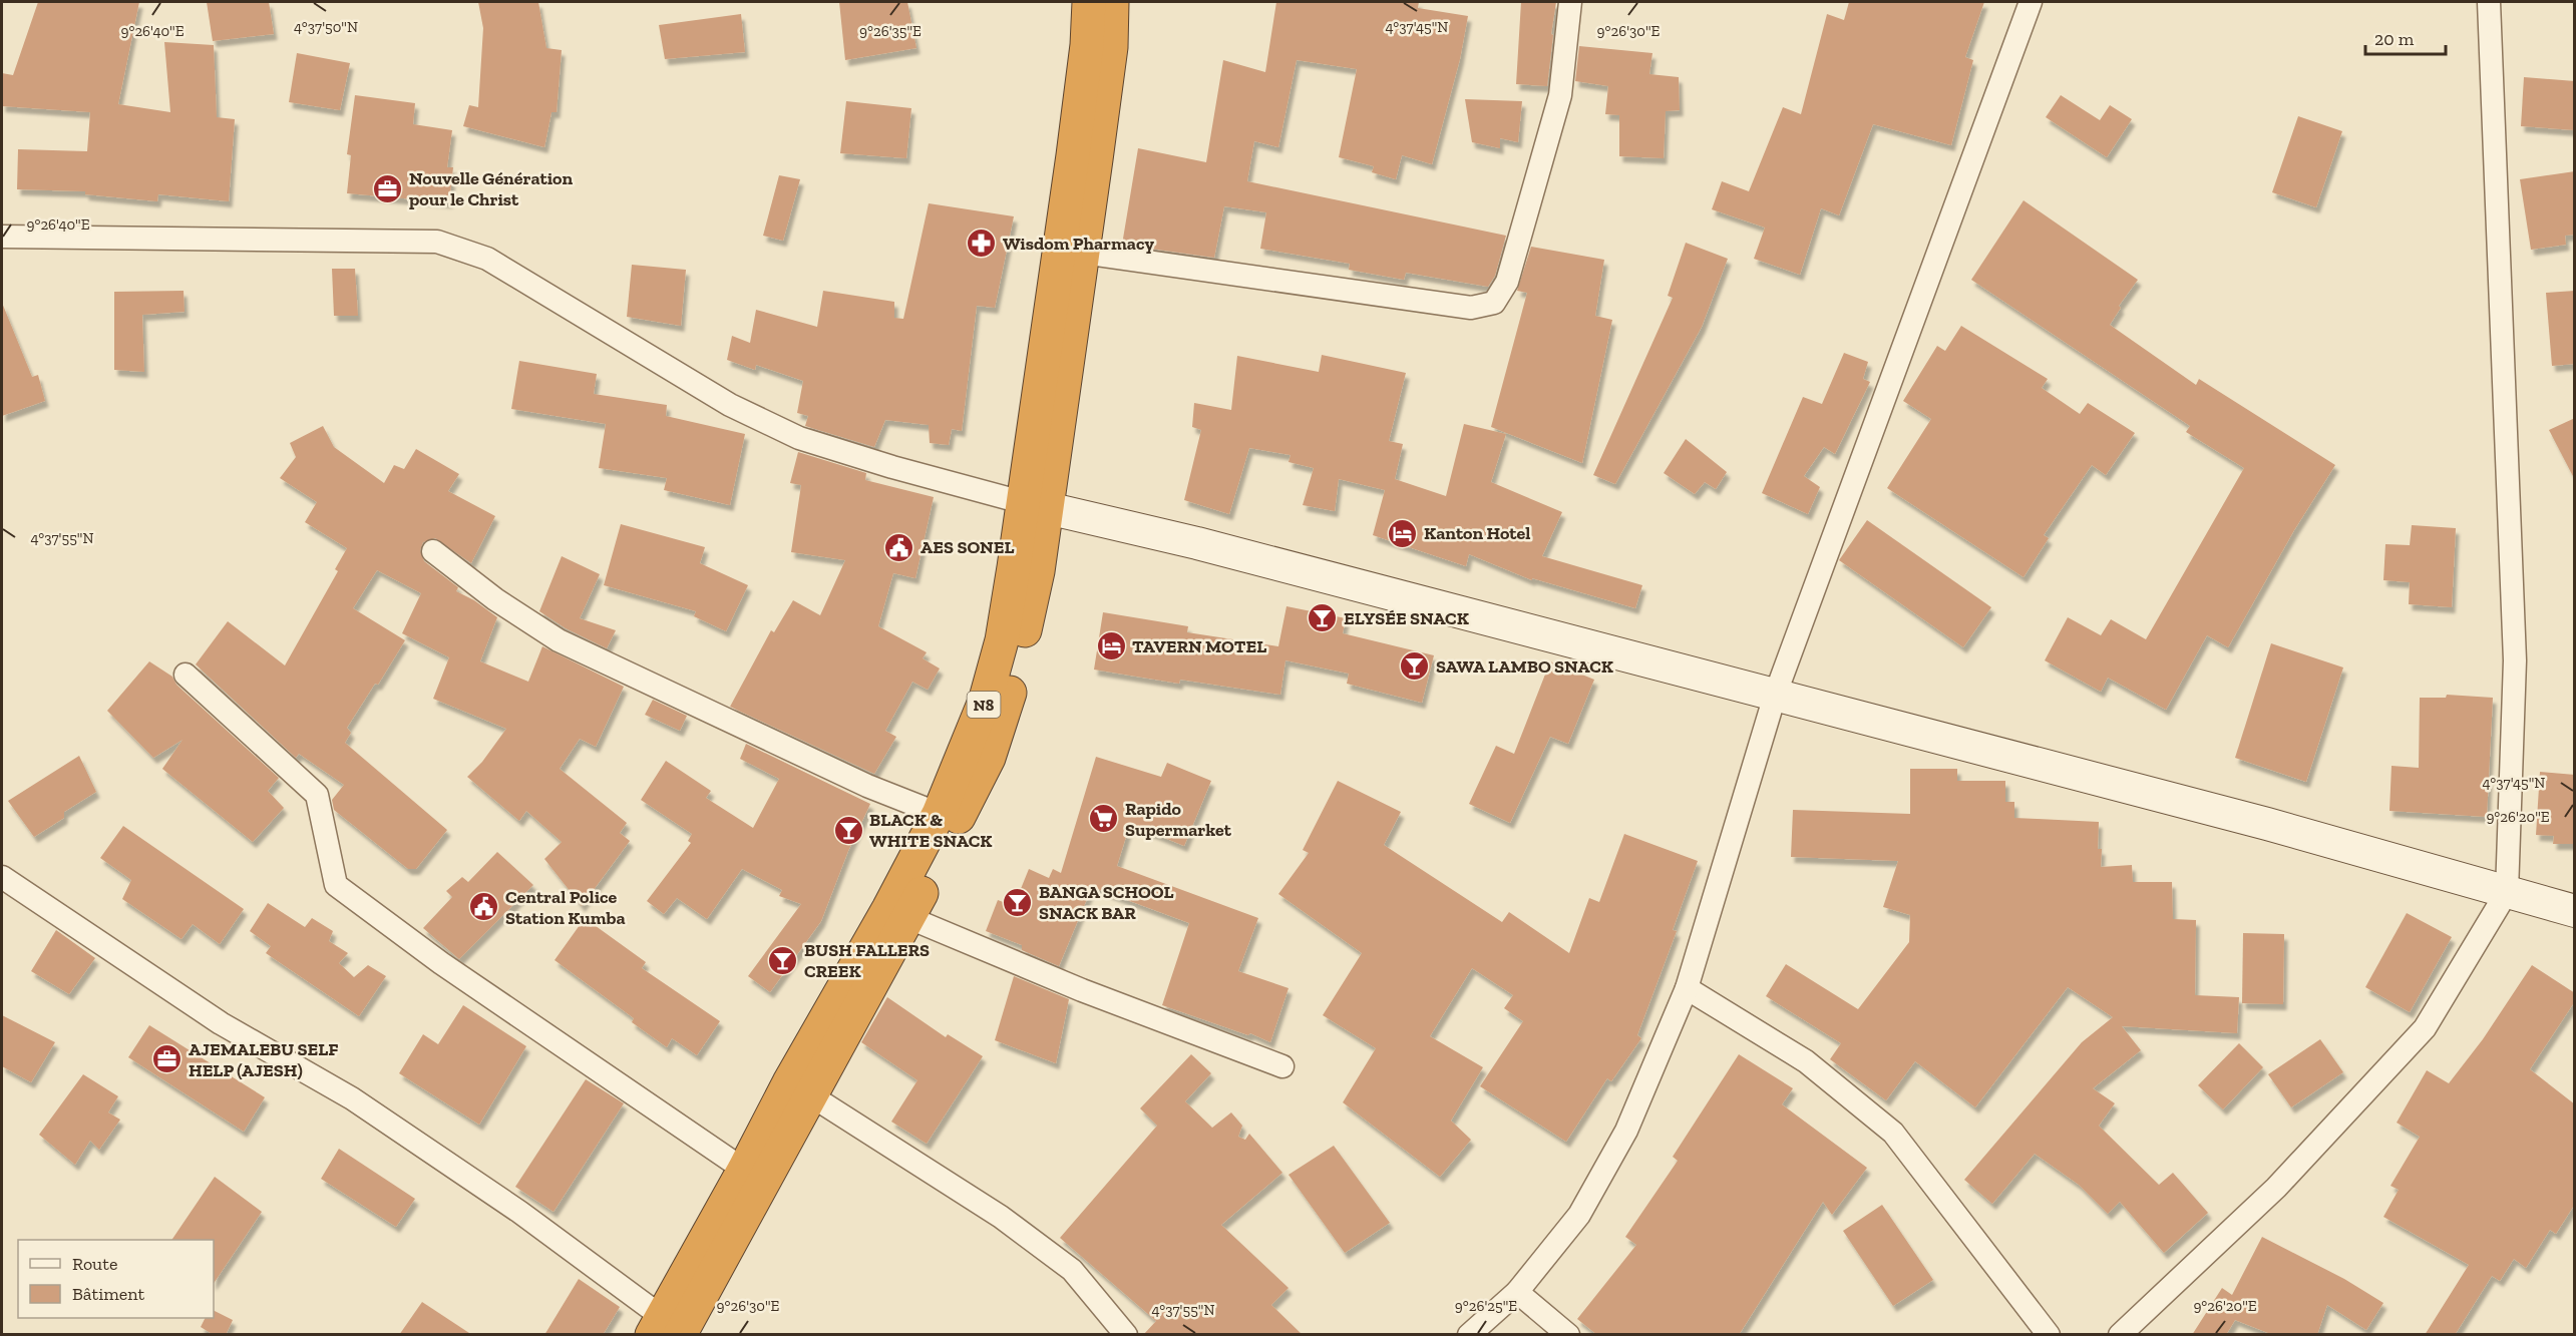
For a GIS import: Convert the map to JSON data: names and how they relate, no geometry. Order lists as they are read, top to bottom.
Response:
{
  "streets": {
    "highway": ["N8"]
  },
  "places": {
    "office": ["Nouvelle Génération pour le Christ", "AJEMALEBU SELF HELP (AJESH)"],
    "pharmacy": ["Wisdom Pharmacy"],
    "hotel": ["Kanton Hotel", "TAVERN MOTEL"],
    "public building": ["AES SONEL", "Central Police Station Kumba"],
    "bar": [
      "ELYSÉE SNACK",
      "SAWA LAMBO SNACK",
      "BLACK & WHITE SNACK",
      "BANGA SCHOOL SNACK BAR",
      "BUSH FALLERS CREEK"
    ],
    "supermarket": ["Rapido Supermarket"]
  },
  "legend": ["Route", "Bâtiment"],
  "scale_bar": "20 m",
  "coordinates": [
    "4°37'50\"N",
    "4°37'45\"N",
    "9°26'35\"E",
    "9°26'40\"E",
    "9°26'30\"E",
    "4°37'55\"N",
    "9°26'20\"E",
    "9°26'25\"E"
  ]
}
